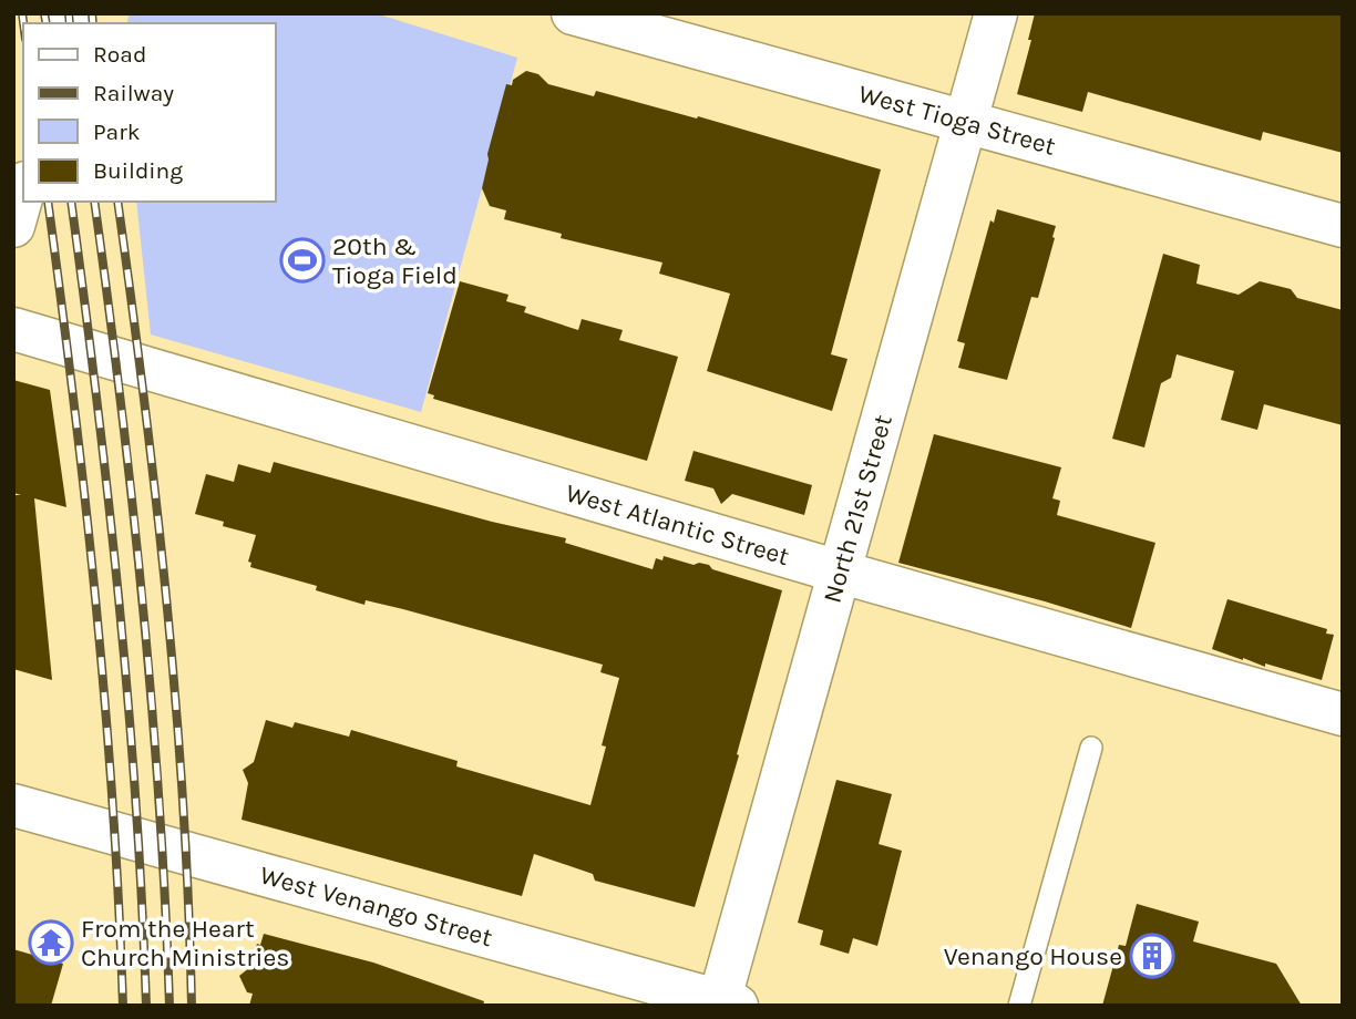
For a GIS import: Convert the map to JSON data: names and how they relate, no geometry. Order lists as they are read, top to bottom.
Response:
{
  "streets": {
    "street": [
      "West Tioga Street",
      "North 21st Street",
      "West Atlantic Street",
      "West Venango Street"
    ]
  },
  "crossings": [
    ["West Tioga Street", "North 21st Street"],
    ["North 21st Street", "West Atlantic Street"],
    ["North 21st Street", "West Venango Street"]
  ],
  "places": {
    "sports": ["20th & Tioga Field"],
    "temple": ["From the Heart Church Ministries"],
    "building": ["Venango House"]
  },
  "legend": [
    "Road",
    "Railway",
    "Park",
    "Building"
  ]
}
